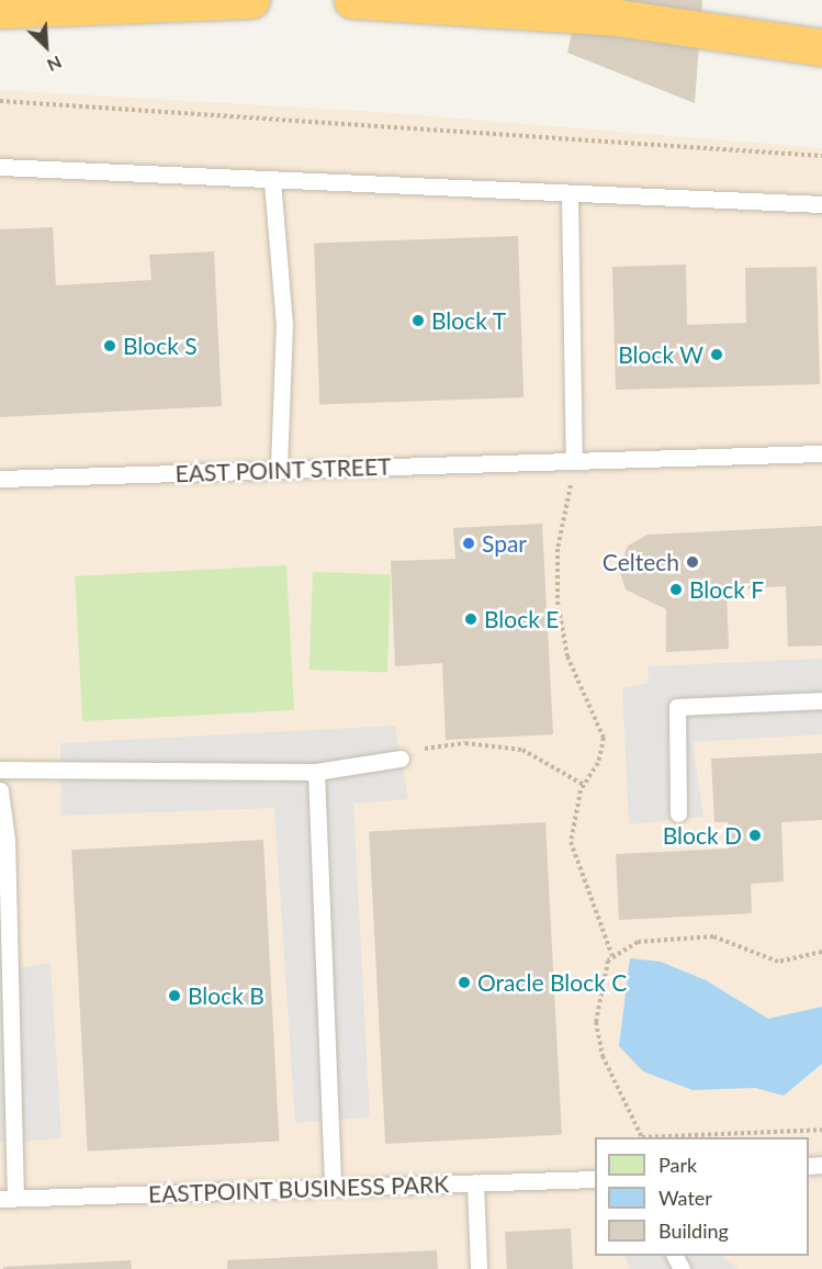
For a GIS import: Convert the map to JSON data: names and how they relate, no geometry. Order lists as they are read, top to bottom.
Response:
{
  "streets": {
    "lane": ["EAST POINT STREET", "EASTPOINT BUSINESS PARK"]
  },
  "places": [
    "Block T",
    "Block S",
    "Block W",
    "Spar",
    "Celtech",
    "Block F",
    "Block E",
    "Block D",
    "Oracle Block C",
    "Block B"
  ],
  "legend": ["Park", "Water", "Building"],
  "north": "bottom right"
}
